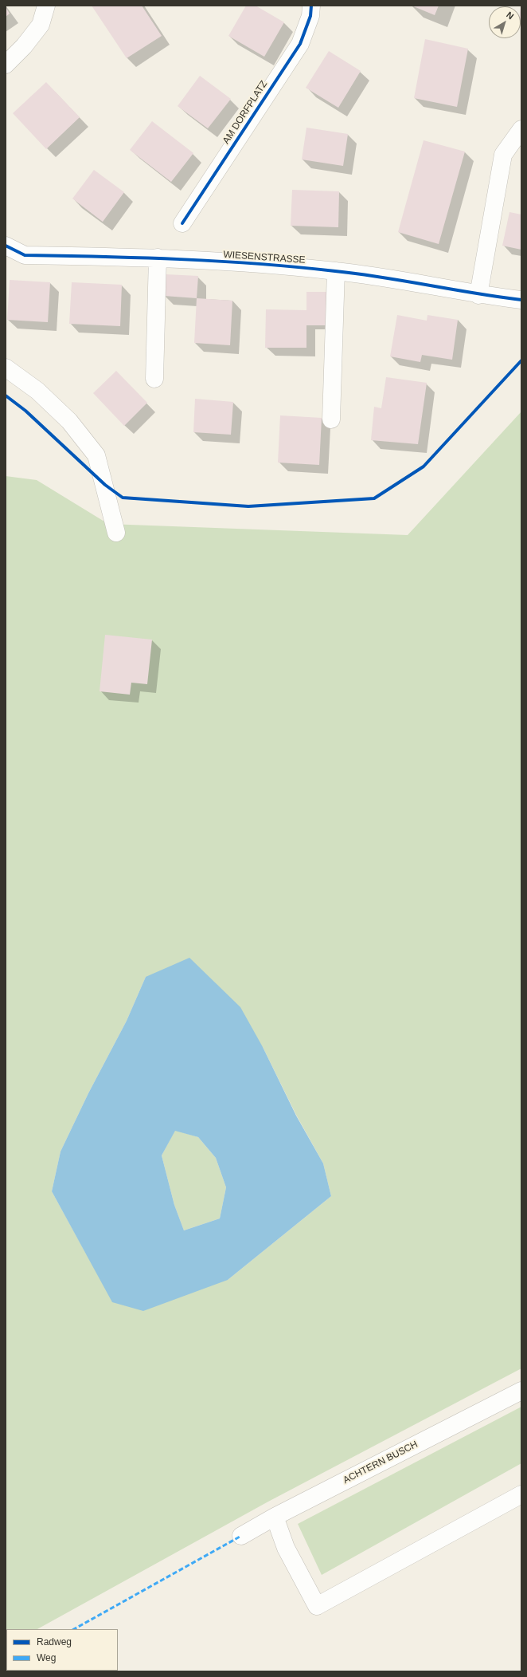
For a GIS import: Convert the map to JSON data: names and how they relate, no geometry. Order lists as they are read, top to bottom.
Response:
{
  "streets": {
    "street": ["AM DORFPLATZ", "WIESENSTRASSE", "ACHTERN BUSCH"]
  },
  "legend": ["Radweg", "Weg"],
  "north": "top right"
}
